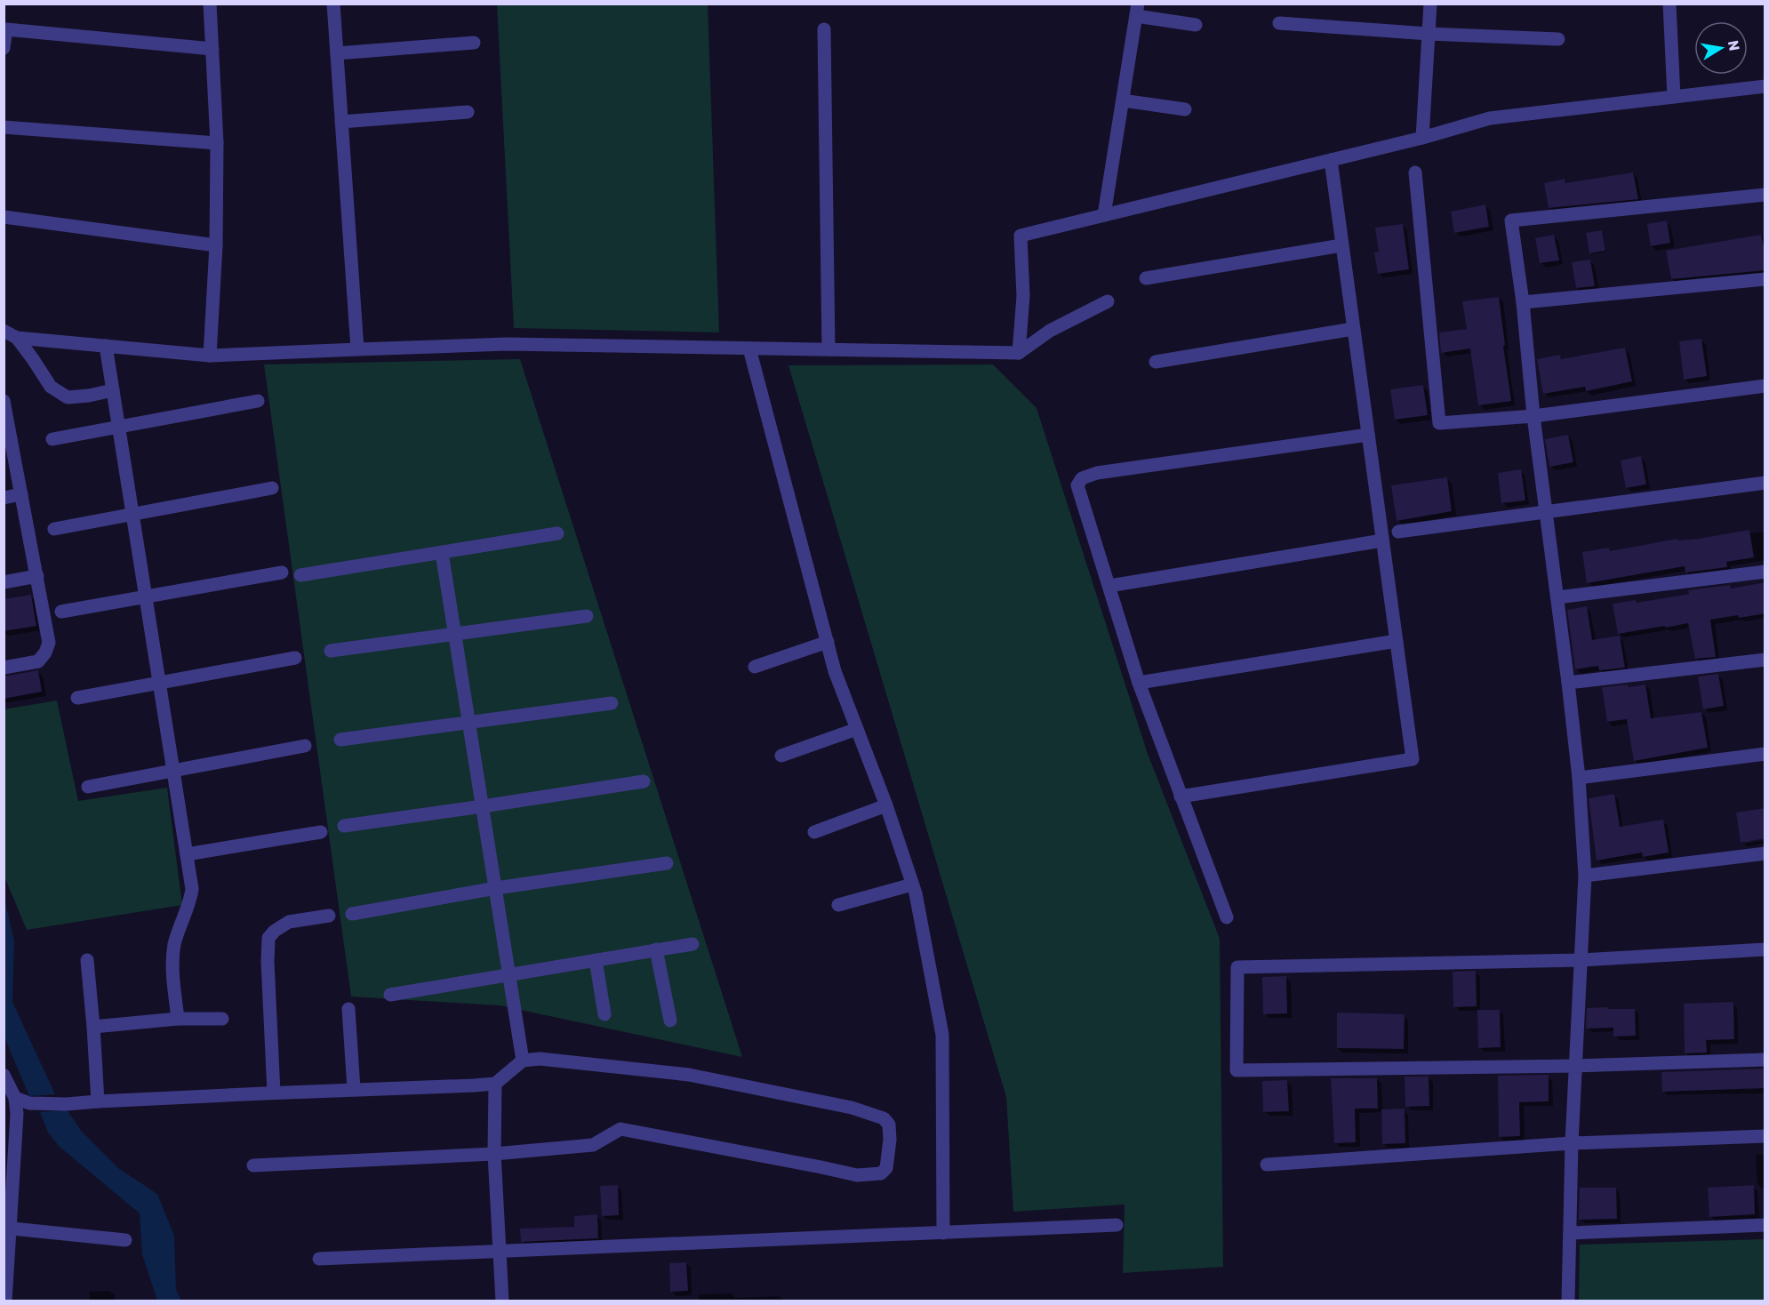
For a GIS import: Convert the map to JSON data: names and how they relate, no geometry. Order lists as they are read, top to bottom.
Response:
{
  "north": "right"
}
